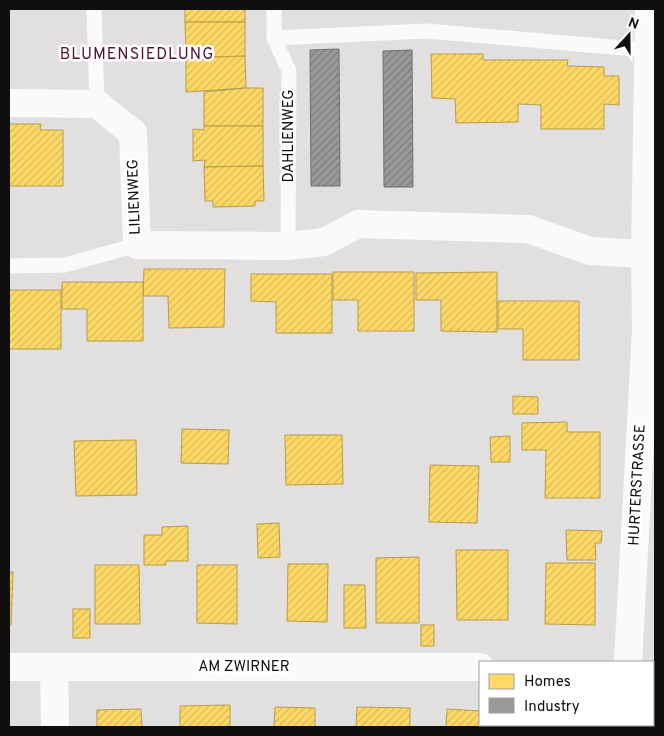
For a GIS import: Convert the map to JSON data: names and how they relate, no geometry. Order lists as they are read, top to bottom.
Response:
{
  "streets": {
    "street": ["LILIENWEG", "HURTERSTRASSE", "AM ZWIRNER"],
    "lane": ["DAHLIENWEG"]
  },
  "crossings": [
    ["DAHLIENWEG", "LILIENWEG"]
  ],
  "districts": ["BLUMENSIEDLUNG"],
  "legend": ["Homes", "Industry"],
  "north": "top"
}
